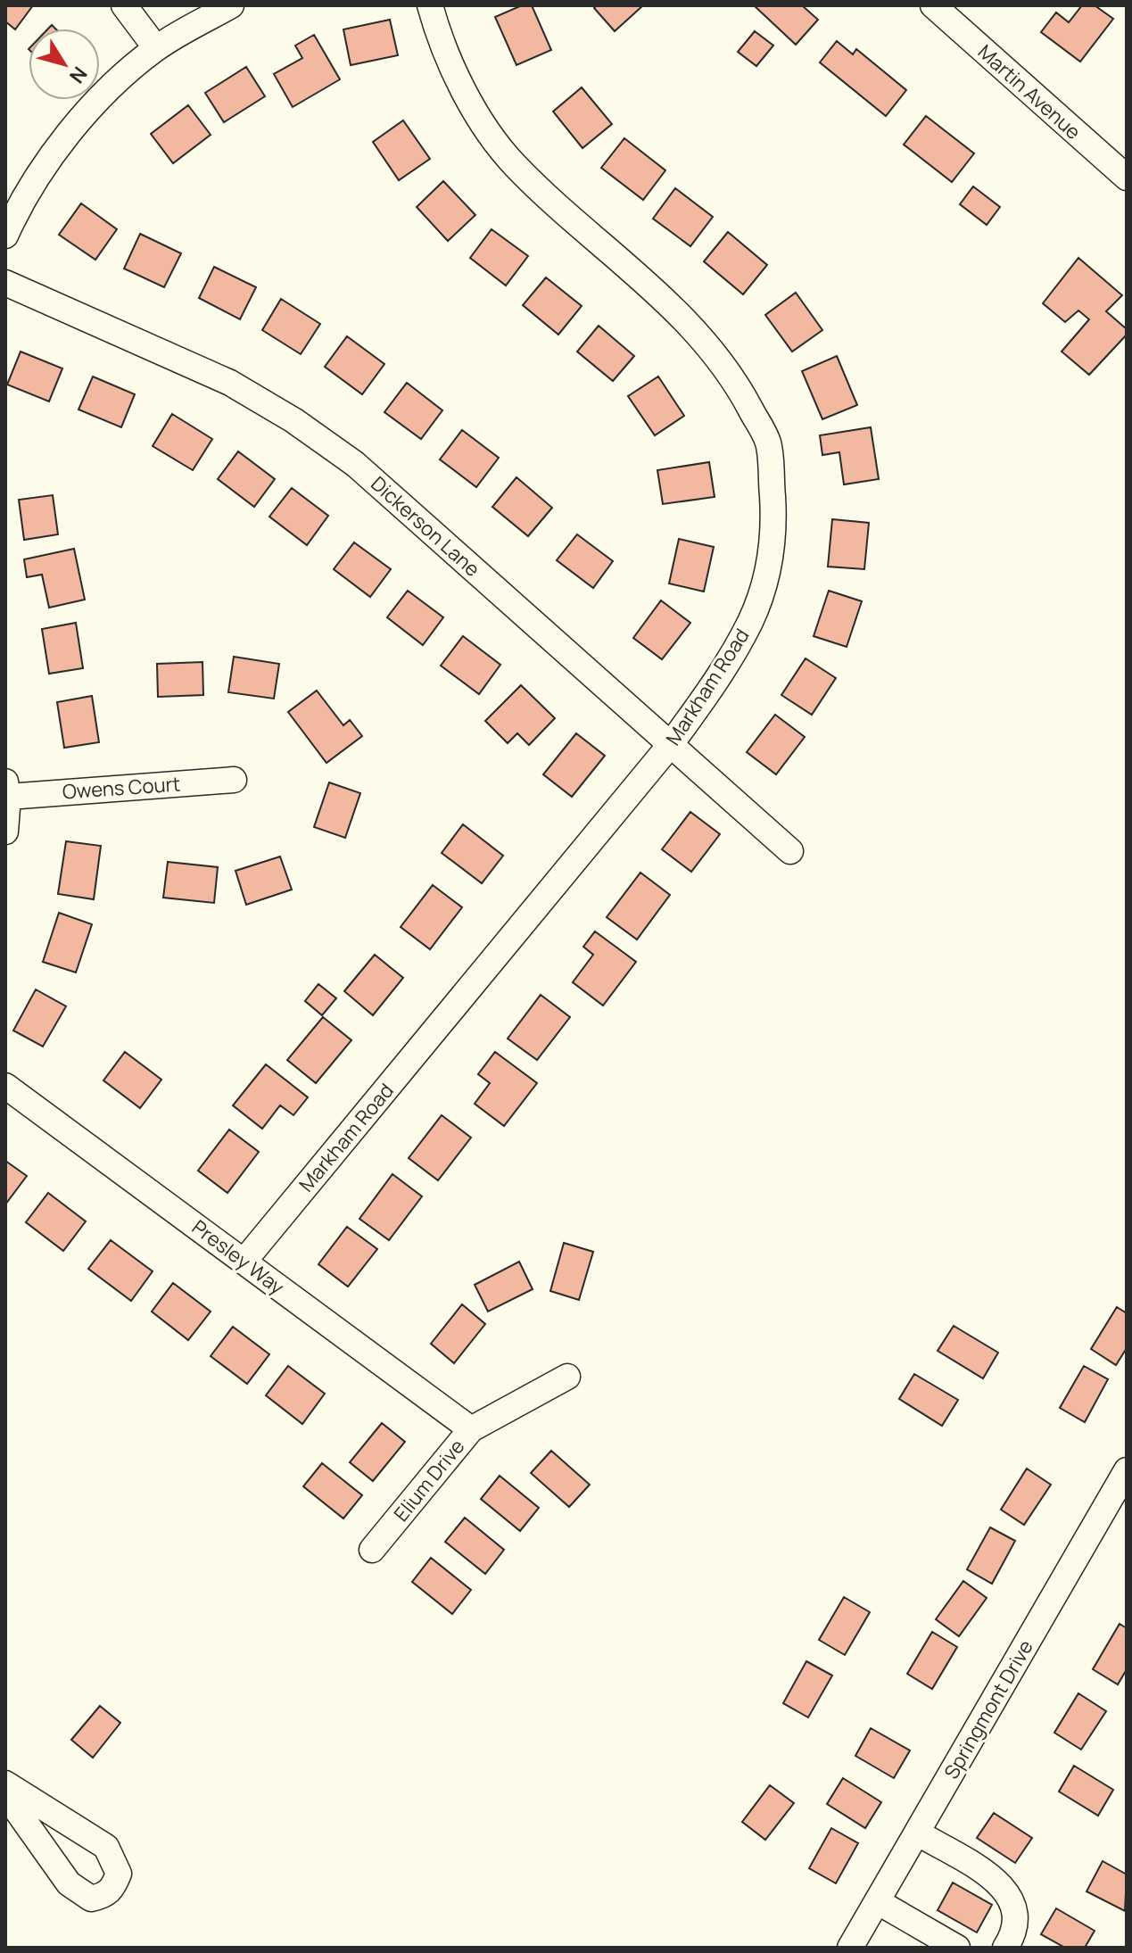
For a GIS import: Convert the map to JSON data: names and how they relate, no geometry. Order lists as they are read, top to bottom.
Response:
{
  "streets": {
    "street": [
      "Martin Avenue",
      "Dickerson Lane",
      "Markham Road",
      "Owens Court",
      "Presley Way",
      "Elium Drive",
      "Springmont Drive"
    ]
  },
  "crossings": [
    ["Dickerson Lane", "Markham Road"],
    ["Markham Road", "Presley Way"],
    ["Presley Way", "Elium Drive"]
  ],
  "north": "bottom right"
}
